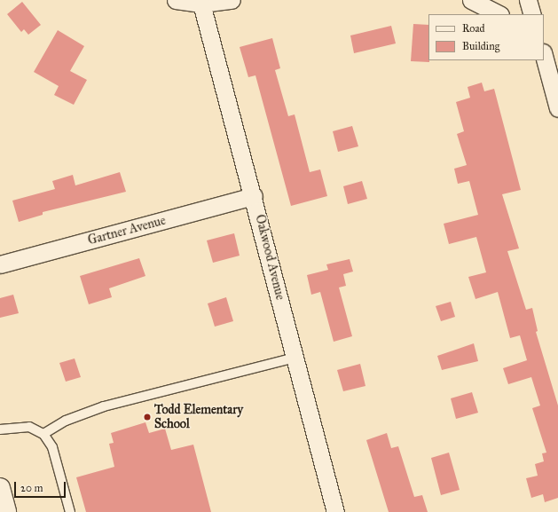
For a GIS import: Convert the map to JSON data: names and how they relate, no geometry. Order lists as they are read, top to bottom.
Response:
{
  "streets": {
    "street": ["Gartner Avenue", "Oakwood Avenue"]
  },
  "crossings": [
    ["Gartner Avenue", "Oakwood Avenue"]
  ],
  "places": ["Todd Elementary School"],
  "legend": ["Road", "Building"],
  "scale_bar": "20 m"
}
